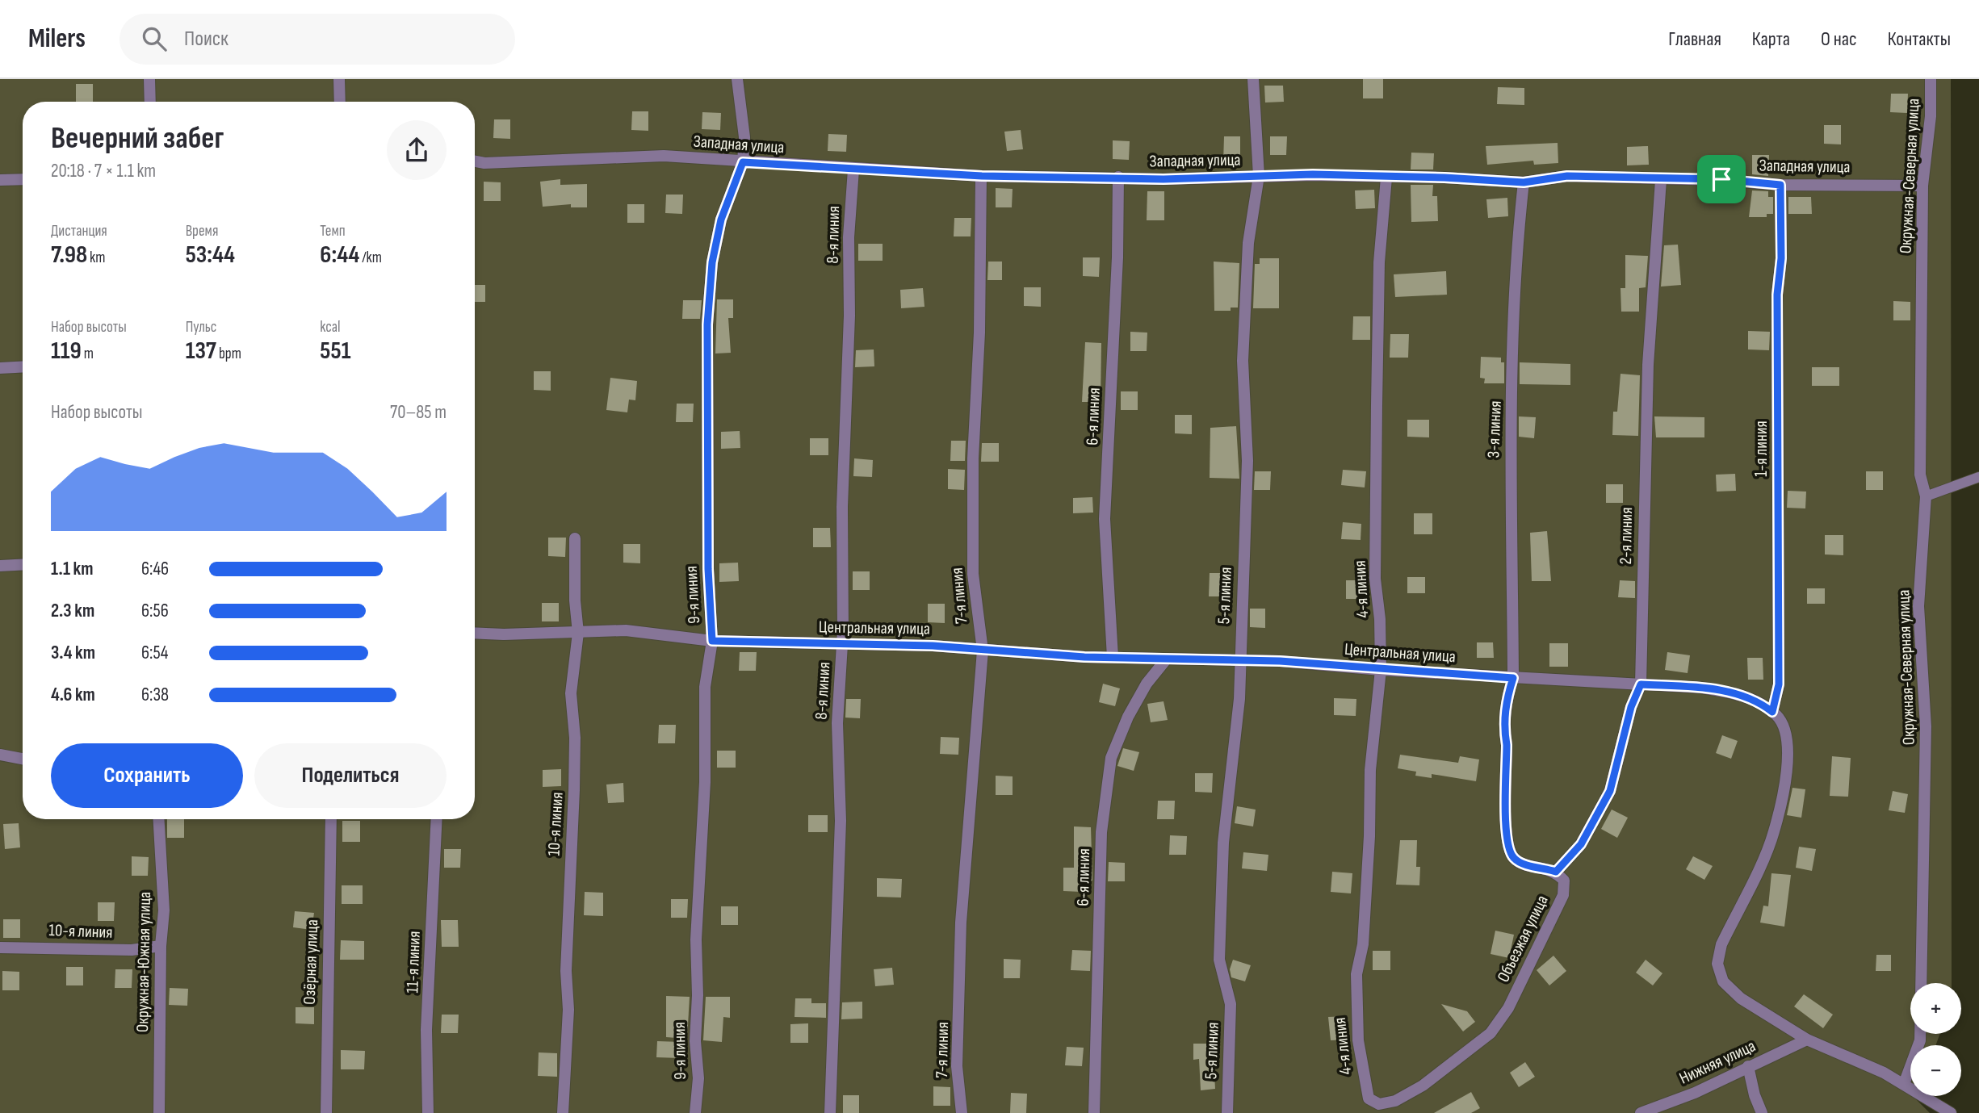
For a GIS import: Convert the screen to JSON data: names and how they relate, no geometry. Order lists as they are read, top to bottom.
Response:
{
  "streets": {
    "street": [
      "Западная улица",
      "Окружная-Северная улица",
      "8-я линия",
      "6-я линия",
      "3-я линия",
      "1-я линия",
      "2-я линия",
      "4-я линия",
      "9-я линия",
      "7-я линия",
      "5-я линия",
      "Центральная улица",
      "10-я линия",
      "Объезжая улица",
      "Окружная-Южная улица",
      "Озёрная улица",
      "11-я линия",
      "Нижняя улица"
    ]
  },
  "crossings": [
    ["Западная улица", "Окружная-Северная улица"],
    ["Западная улица", "8-я линия"],
    ["Западная улица", "6-я линия"],
    ["Западная улица", "3-я линия"],
    ["Западная улица", "1-я линия"],
    ["Западная улица", "2-я линия"],
    ["Западная улица", "4-я линия"],
    ["Западная улица", "9-я линия"],
    ["Западная улица", "7-я линия"],
    ["Западная улица", "5-я линия"],
    ["8-я линия", "Центральная улица"],
    ["6-я линия", "Центральная улица"],
    ["3-я линия", "Центральная улица"],
    ["1-я линия", "Центральная улица"],
    ["2-я линия", "Центральная улица"],
    ["2-я линия", "Объезжая улица"],
    ["4-я линия", "Центральная улица"],
    ["4-я линия", "Объезжая улица"],
    ["9-я линия", "Центральная улица"],
    ["7-я линия", "Центральная улица"],
    ["5-я линия", "Центральная улица"],
    ["Центральная улица", "10-я линия"],
    ["10-я линия", "Окружная-Южная улица"]
  ],
  "page": {
    "header": "Milers",
    "search": "Поиск",
    "nav": [
      "Главная",
      "Карта",
      "О нас",
      "Контакты"
    ],
    "heading": ["Вечерний забег", "20:18 · 7 × 1.1 km"],
    "stats": [
      ["Дистанция", "7.98 km"],
      ["Время", "53:44"],
      ["Темп", "6:44 /km"],
      ["Набор высоты", "119 m"],
      ["Пульс", "137 bpm"],
      ["kcal", "551"]
    ],
    "chart": ["Набор высоты", "70–85 m"],
    "list": [
      {
        "name": "1.1 km",
        "note": "6:46"
      },
      {
        "name": "2.3 km",
        "note": "6:56"
      },
      {
        "name": "3.4 km",
        "note": "6:54"
      },
      {
        "name": "4.6 km",
        "note": "6:38"
      }
    ],
    "buttons": ["Сохранить", "Поделиться"],
    "map_buttons": ["+", "−"]
  }
}
